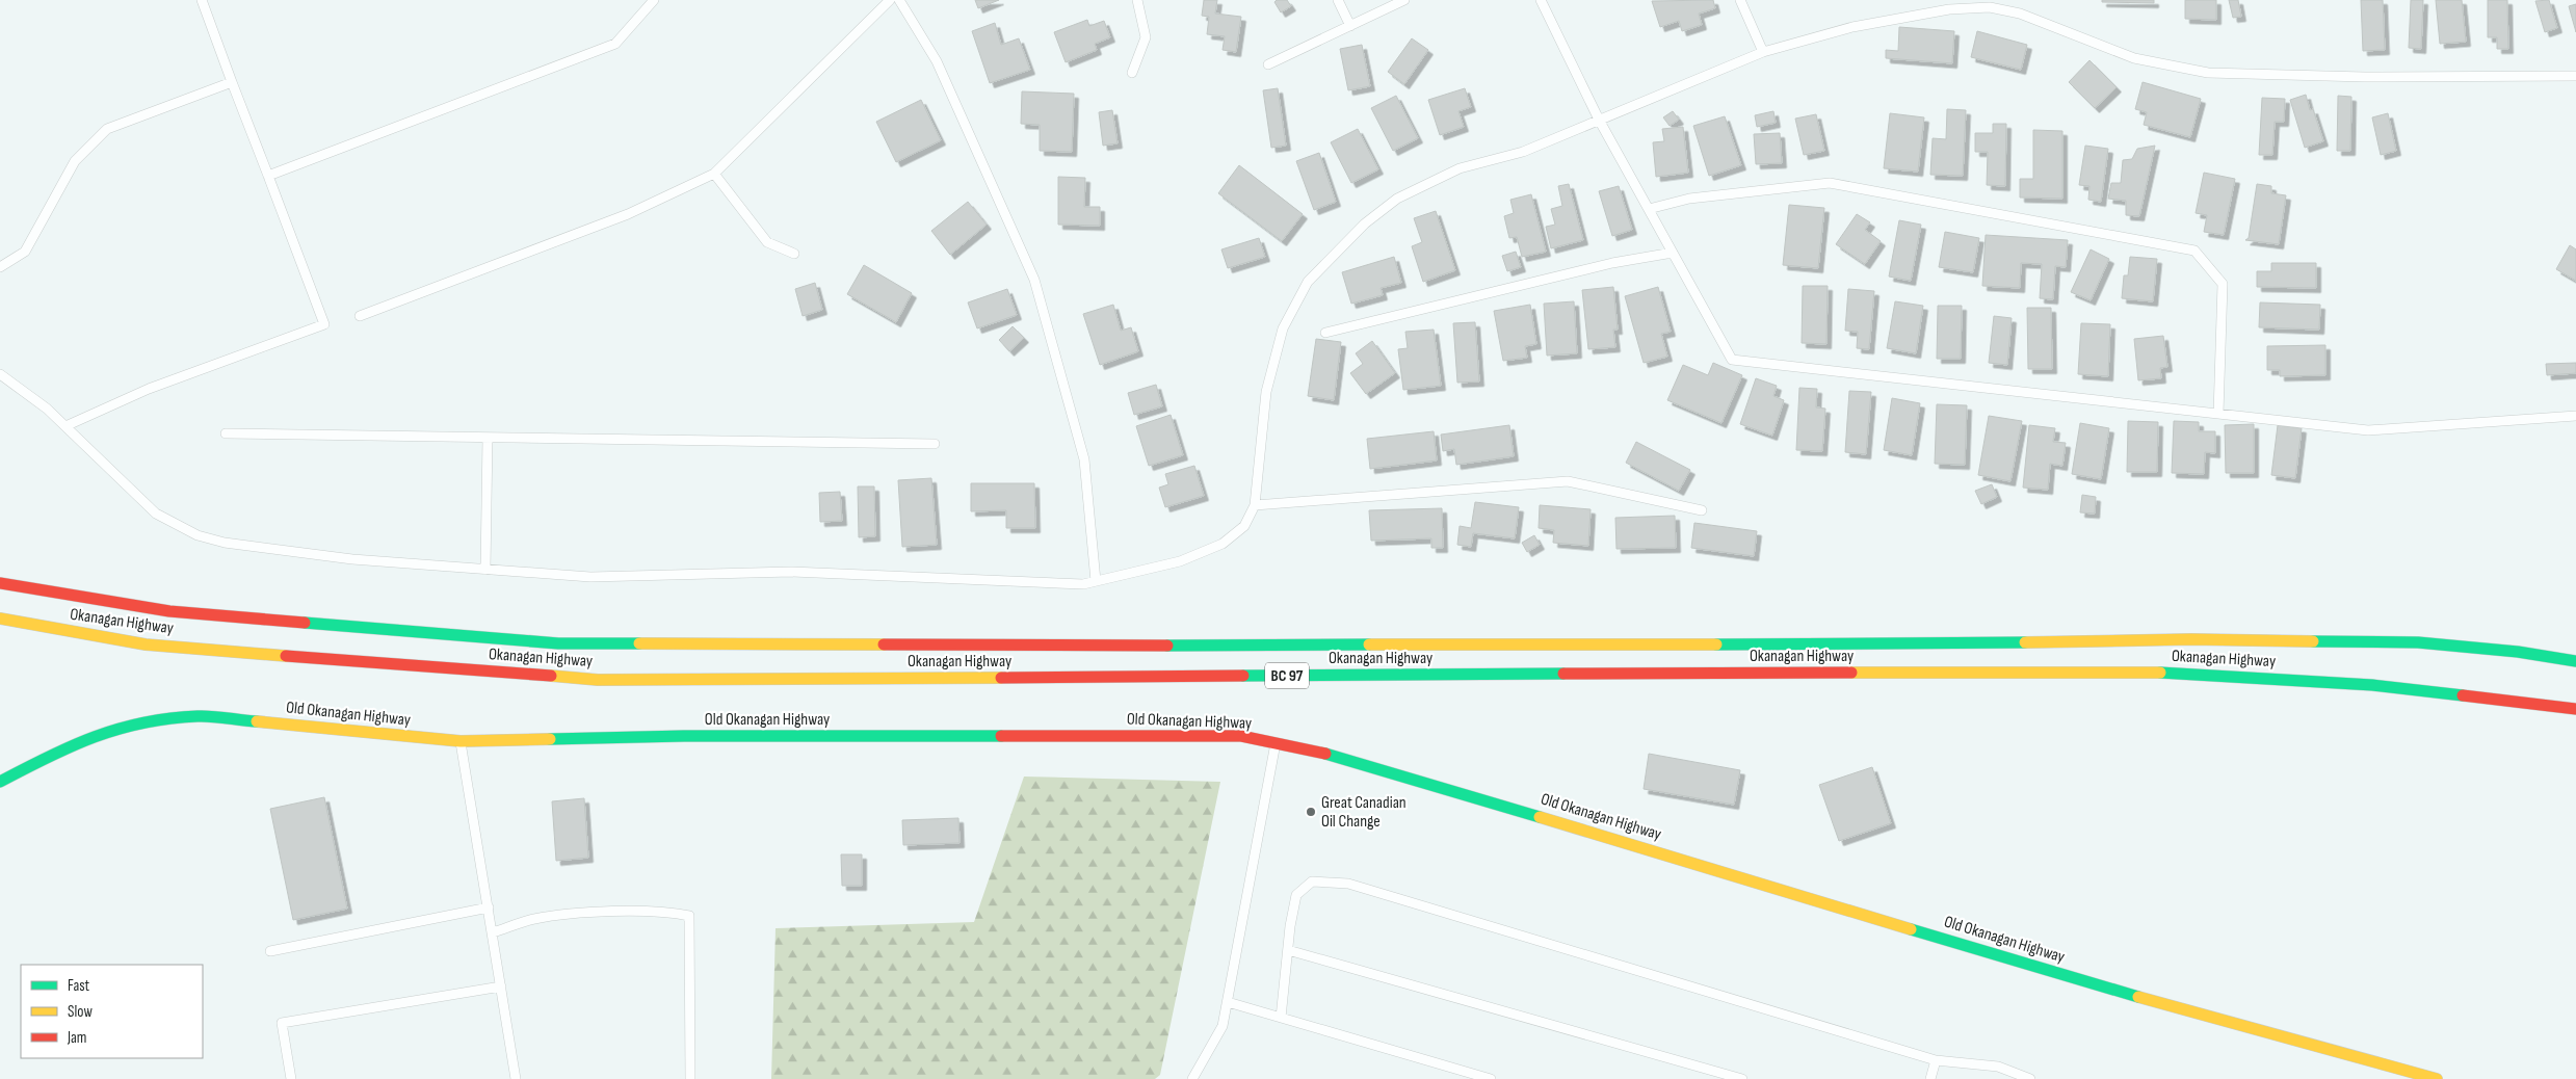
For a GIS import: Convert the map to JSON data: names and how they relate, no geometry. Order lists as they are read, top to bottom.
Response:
{
  "streets": {
    "main road": ["Okanagan Highway", "BC 97", "Old Okanagan Highway"]
  },
  "places": ["Great Canadian Oil Change"],
  "legend": ["Fast", "Slow", "Jam"]
}
